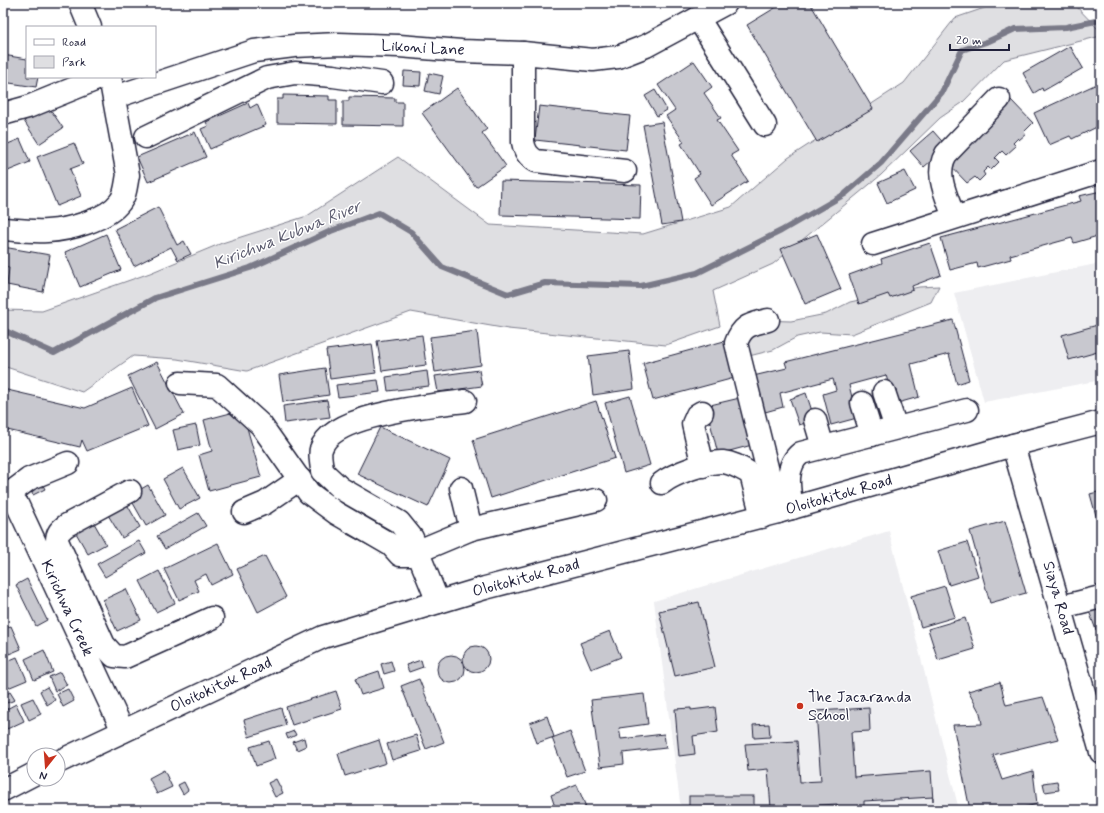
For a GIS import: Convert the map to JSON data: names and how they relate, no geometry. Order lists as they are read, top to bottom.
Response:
{
  "streets": {
    "street": [
      "Likoni Lane",
      "Oloitokitok Road",
      "Siaya Road",
      "Kirichwa Creek"
    ]
  },
  "crossings": [
    ["Oloitokitok Road", "Siaya Road"],
    ["Oloitokitok Road", "Kirichwa Creek"]
  ],
  "water": ["Kirichwa Kubwa River"],
  "places": ["The Jacaranda School"],
  "legend": ["Road", "Park"],
  "scale_bar": "20 m",
  "north": "bottom"
}
